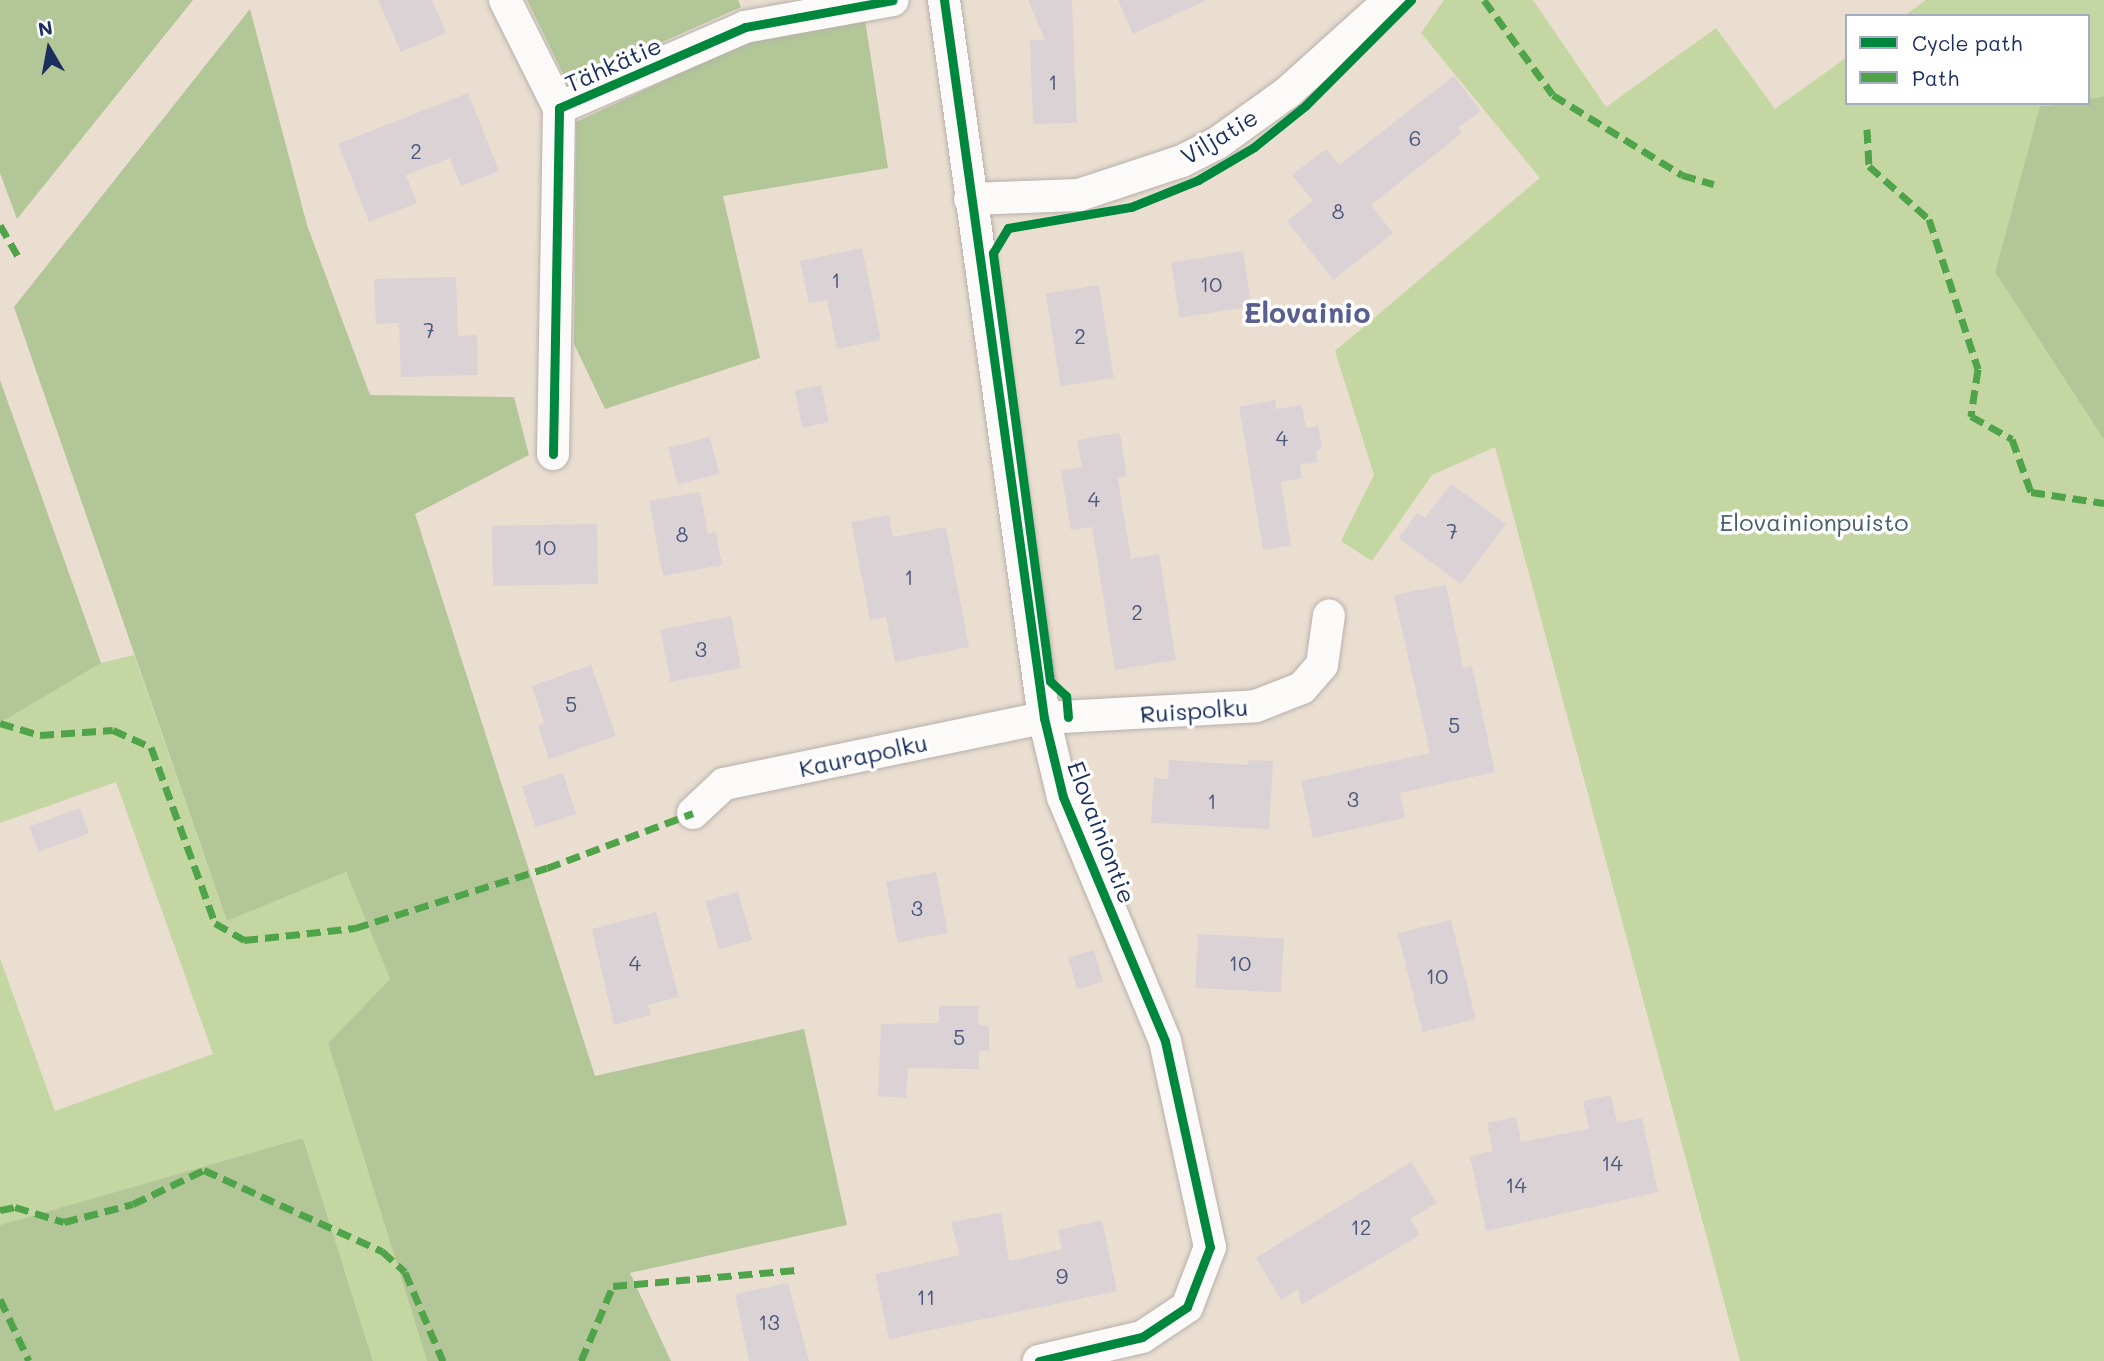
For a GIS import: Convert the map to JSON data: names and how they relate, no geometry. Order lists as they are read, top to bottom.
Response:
{
  "streets": {
    "street": [
      "Tähkätie",
      "Viljatie",
      "Ruispolku",
      "Kaurapolku",
      "Elovainiontie"
    ]
  },
  "crossings": [
    ["Viljatie", "Elovainiontie"],
    ["Ruispolku", "Kaurapolku"],
    ["Ruispolku", "Elovainiontie"],
    ["Kaurapolku", "Elovainiontie"]
  ],
  "districts": ["Elovainio"],
  "parks": ["Elovainionpuisto"],
  "house_numbers": [
    "1",
    "6",
    "2",
    "8",
    "1",
    "10",
    "7",
    "2",
    "4",
    "4",
    "7",
    "8",
    "10",
    "1",
    "2",
    "3",
    "5",
    "5",
    "3",
    "1",
    "3",
    "4",
    "10",
    "10",
    "5",
    "14",
    "14",
    "12",
    "9",
    "11",
    "13"
  ],
  "legend": ["Cycle path", "Path"],
  "north": "top"
}
